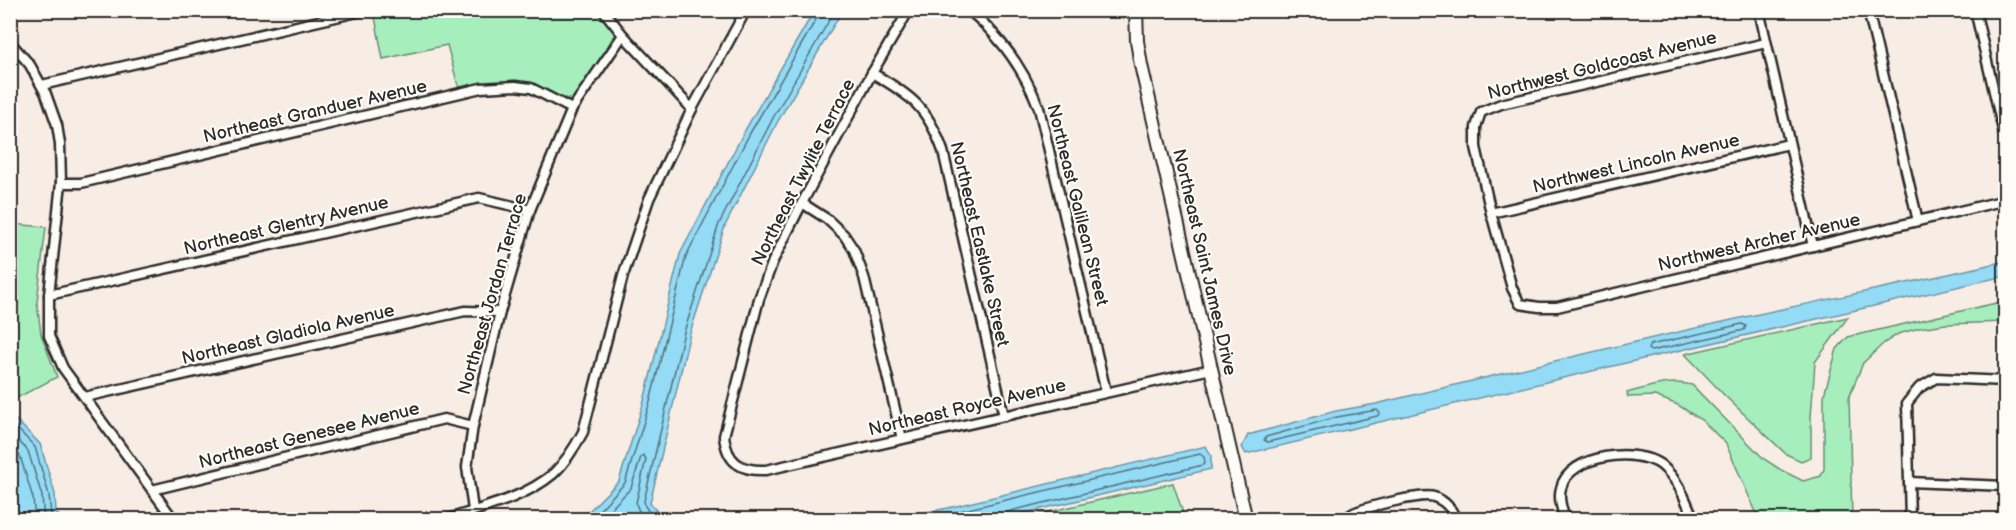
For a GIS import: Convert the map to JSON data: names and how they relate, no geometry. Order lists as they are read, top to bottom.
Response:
{
  "streets": {
    "main road": ["Northeast Saint James Drive"],
    "street": [
      "Northwest Goldcoast Avenue",
      "Northeast Granduer Avenue",
      "Northwest Lincoln Avenue",
      "Northeast Twylite Terrace",
      "Northeast Galilean Street",
      "Northeast Glentry Avenue",
      "Northwest Archer Avenue",
      "Northeast Eastlake Street",
      "Northeast Jordan Terrace",
      "Northeast Gladiola Avenue",
      "Northeast Royce Avenue",
      "Northeast Genesee Avenue"
    ]
  },
  "crossings": [
    ["Northwest Goldcoast Avenue", "Northwest Lincoln Avenue"],
    ["Northwest Goldcoast Avenue", "Northwest Archer Avenue"],
    ["Northeast Granduer Avenue", "Northeast Jordan Terrace"],
    ["Northwest Lincoln Avenue", "Northwest Archer Avenue"],
    ["Northeast Twylite Terrace", "Northeast Eastlake Street"],
    ["Northeast Twylite Terrace", "Northeast Royce Avenue"],
    ["Northeast Galilean Street", "Northeast Royce Avenue"],
    ["Northeast Glentry Avenue", "Northeast Jordan Terrace"],
    ["Northeast Eastlake Street", "Northeast Royce Avenue"],
    ["Northeast Saint James Drive", "Northeast Royce Avenue"],
    ["Northeast Jordan Terrace", "Northeast Gladiola Avenue"],
    ["Northeast Jordan Terrace", "Northeast Genesee Avenue"]
  ]
}
